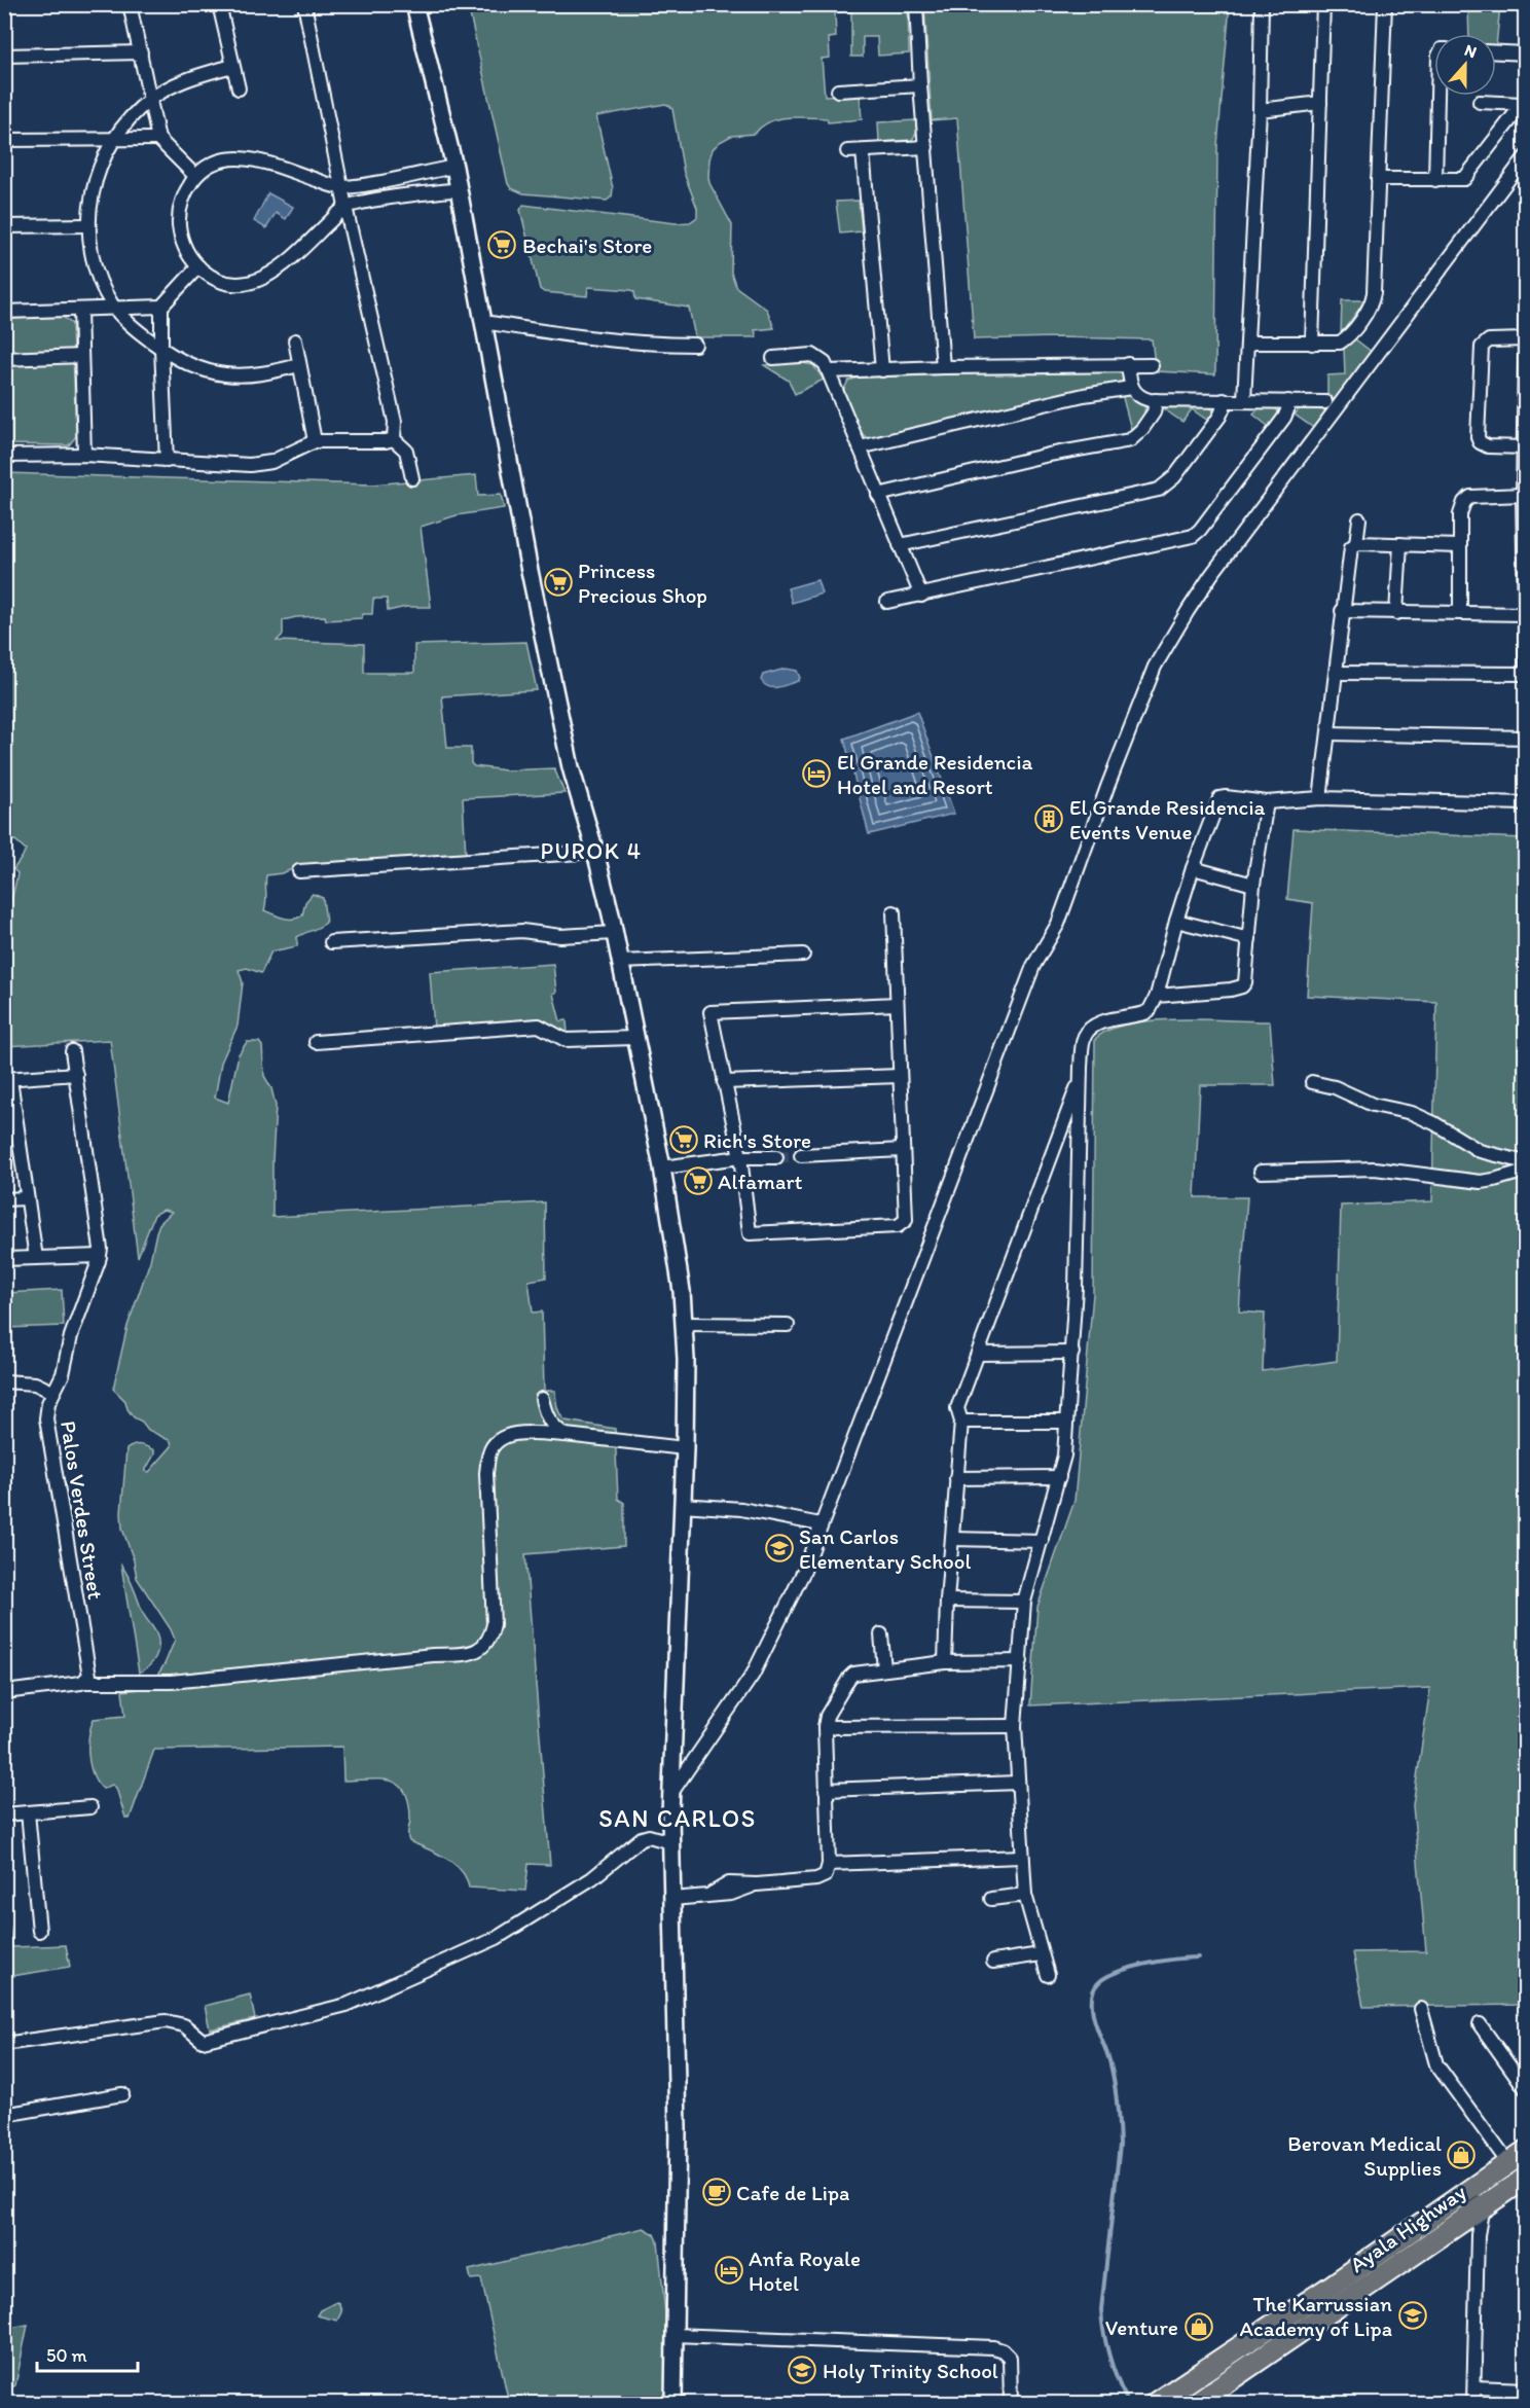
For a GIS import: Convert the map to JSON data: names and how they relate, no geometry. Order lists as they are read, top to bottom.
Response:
{
  "streets": {
    "highway": ["Ayala Highway"],
    "street": ["Palos Verdes Street"]
  },
  "districts": ["PUROK 4", "SAN CARLOS"],
  "places": {
    "supermarket": [
      "Bechai's Store",
      "Princess Precious Shop",
      "Rich's Store",
      "Alfamart"
    ],
    "hotel": ["El Grande Residencia Hotel and Resort", "Anfa Royale Hotel"],
    "building": ["El Grande Residencia Events Venue"],
    "school or university": ["San Carlos Elementary School", "The Karrussian Academy of Lipa", "Holy Trinity School"],
    "shop": ["Berovan Medical Supplies", "Venture"],
    "cafe": ["Cafe de Lipa"]
  },
  "scale_bar": "50 m",
  "north": "top"
}
